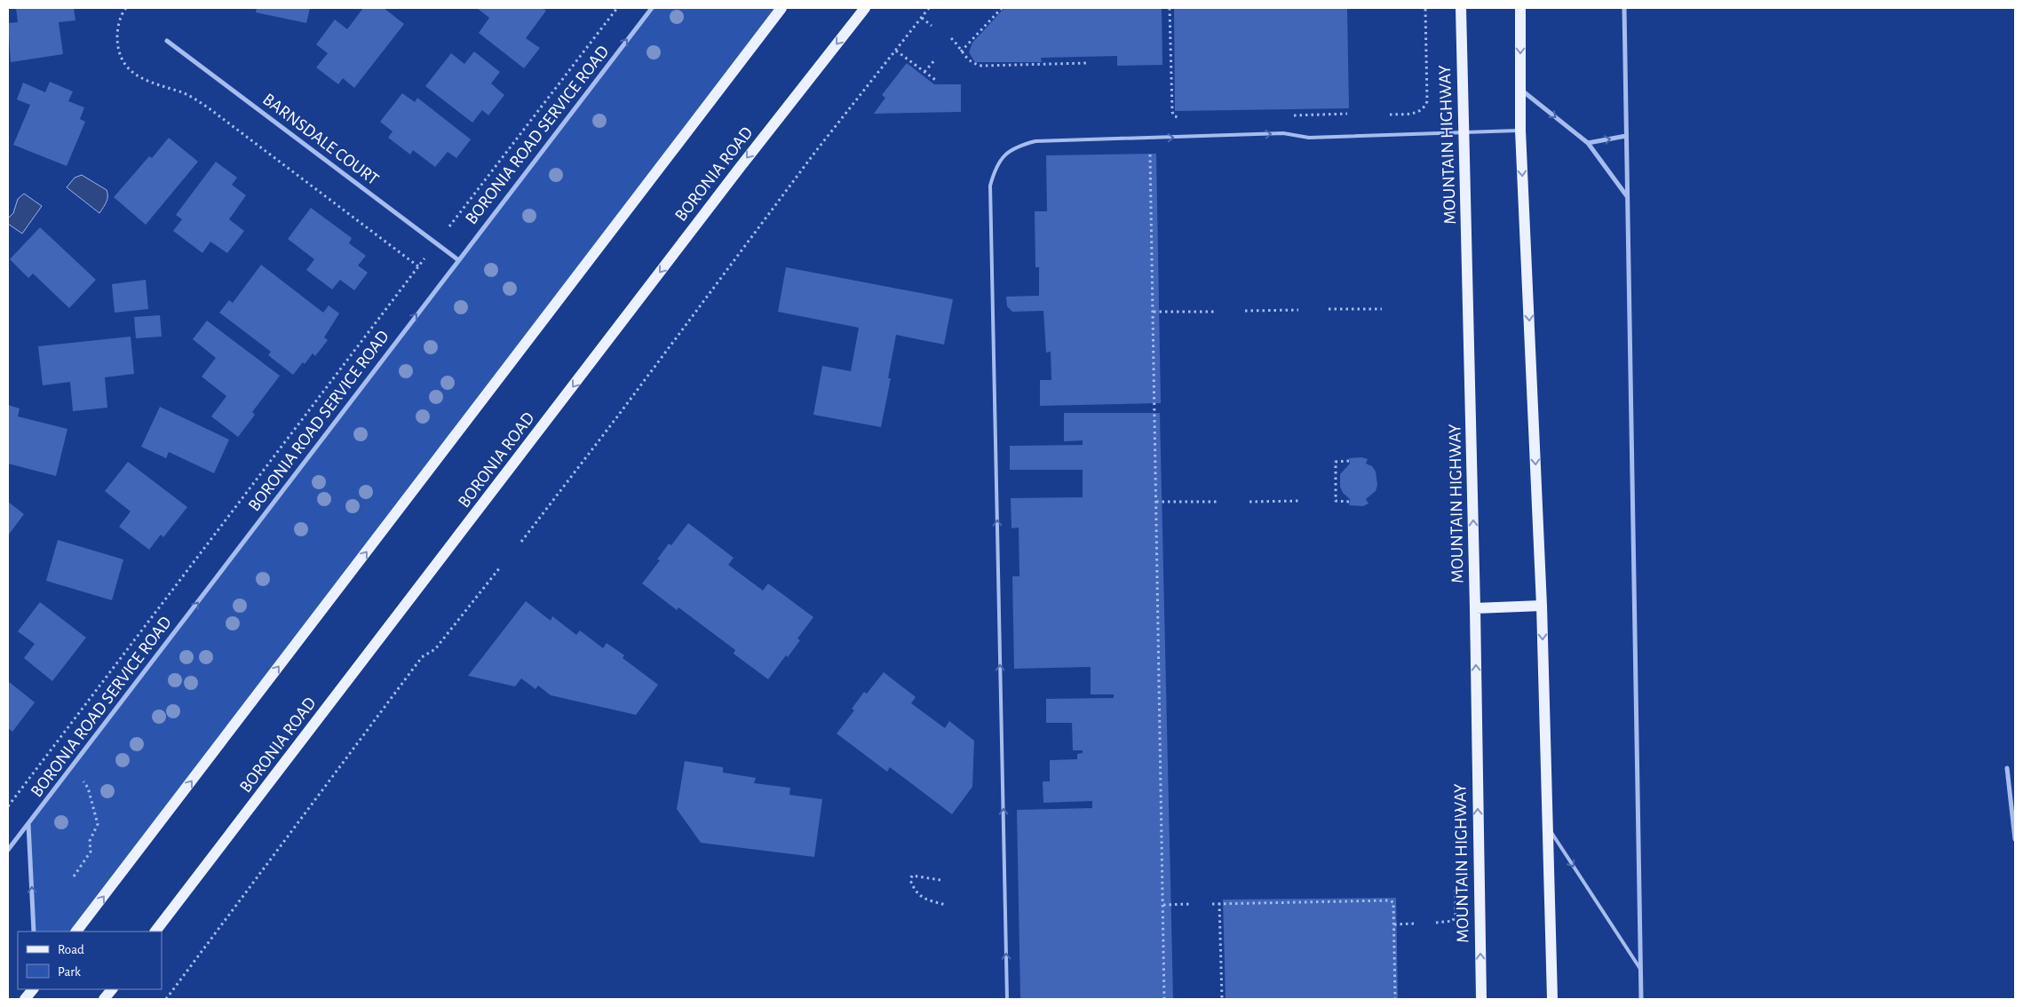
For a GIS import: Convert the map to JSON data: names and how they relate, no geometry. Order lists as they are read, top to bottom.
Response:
{
  "streets": {
    "main road": ["MOUNTAIN HIGHWAY", "BORONIA ROAD"],
    "street": ["BORONIA ROAD SERVICE ROAD", "BARNSDALE COURT"]
  },
  "crossings": [
    ["BORONIA ROAD SERVICE ROAD", "BARNSDALE COURT"]
  ],
  "one_way": ["BORONIA ROAD SERVICE ROAD"],
  "legend": ["Road", "Park"]
}
